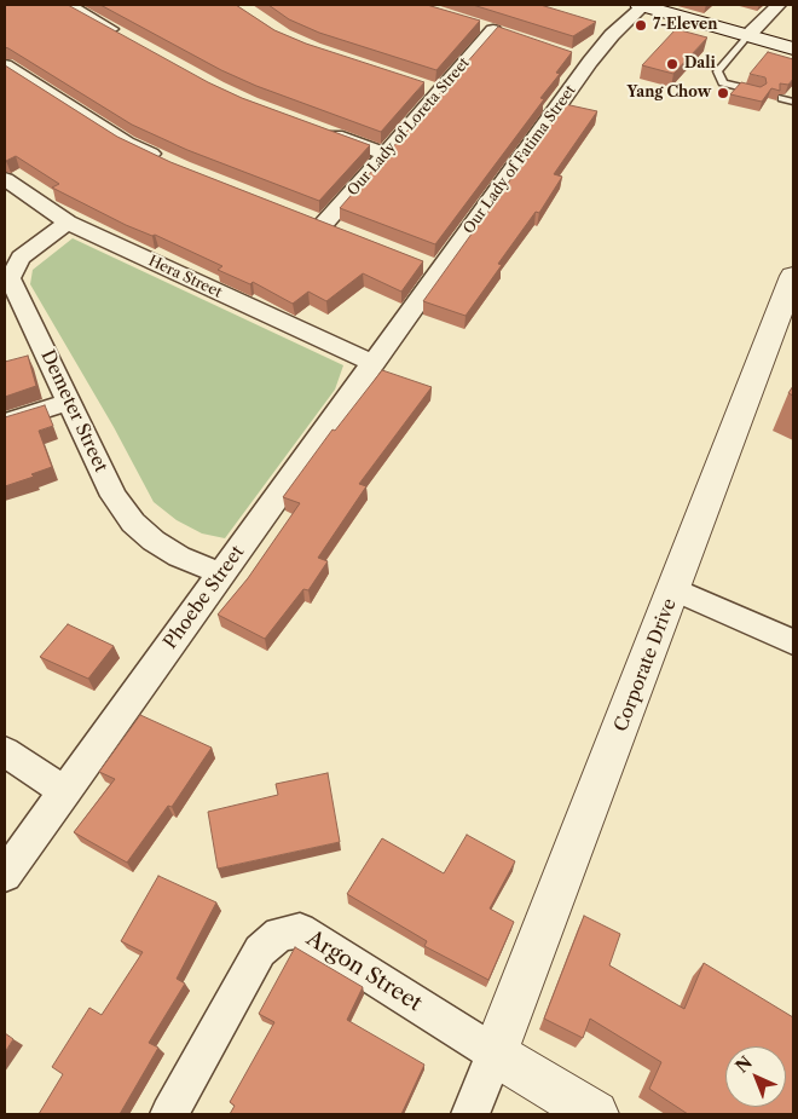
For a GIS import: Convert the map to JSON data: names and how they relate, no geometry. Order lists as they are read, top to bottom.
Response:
{
  "streets": {
    "street": [
      "Our Lady of Loreta Street",
      "Our Lady of Fatima Street",
      "Hera Street",
      "Demeter Street",
      "Phoebe Street",
      "Corporate Drive",
      "Argon Street"
    ]
  },
  "crossings": [
    ["Our Lady of Fatima Street", "Phoebe Street"],
    ["Hera Street", "Demeter Street"],
    ["Hera Street", "Phoebe Street"],
    ["Demeter Street", "Phoebe Street"],
    ["Corporate Drive", "Argon Street"]
  ],
  "places": ["7-Eleven", "Dali", "Yang Chow"],
  "north": "top left"
}
